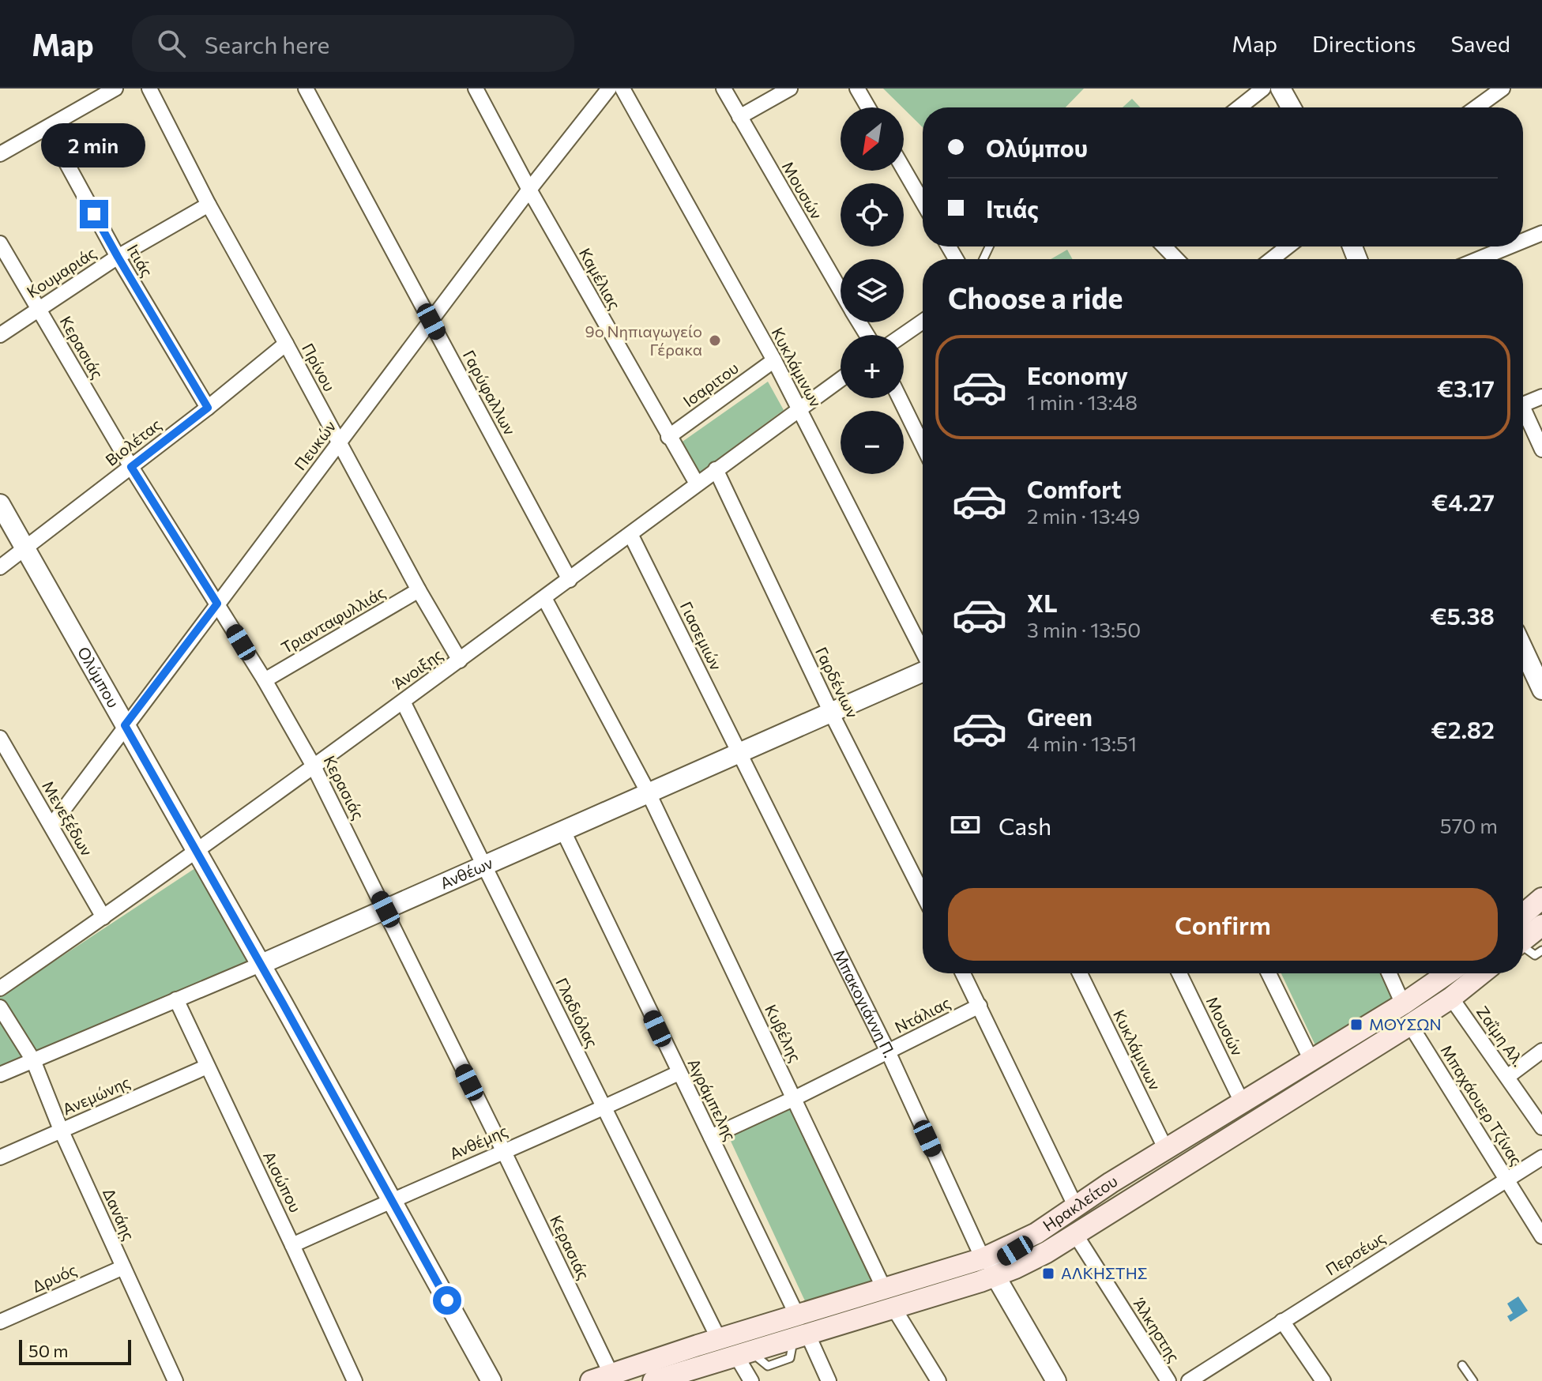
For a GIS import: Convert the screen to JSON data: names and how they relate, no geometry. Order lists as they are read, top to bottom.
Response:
{
  "streets": {
    "main road": ["Ηρακλείτου"],
    "street": [
      "Μουσών",
      "Ιτιάς",
      "Κουμαριάς",
      "Καμέλιας",
      "Κερασιάς",
      "Πρίνου",
      "Κυκλάμινων",
      "Ισαριτου",
      "Γαρύφαλλων",
      "Βιολέτας",
      "Πευκών",
      "Τριανταφυλλιάς",
      "Γιασεμιών",
      "Άνοιξης",
      "Ολύμπου",
      "Γαρδένιων",
      "Μενεξέδων",
      "Ανθέων",
      "Μπακογιάννη Π.",
      "Γλαδιόλας",
      "Ντάλιας",
      "Κυβέλης",
      "Ζαΐμη Αλ.",
      "Ανεμώνης",
      "Αγράμπελης",
      "Μπαχάουερ Τζίνας",
      "Ανθέμης",
      "Αισώπου",
      "Δανάης",
      "Περσέως",
      "Δρυός",
      "Άλκηστης"
    ]
  },
  "crossings": [
    ["Μουσών", "Ηρακλείτου"],
    ["Ιτιάς", "Κουμαριάς"],
    ["Ιτιάς", "Βιολέτας"],
    ["Κουμαριάς", "Κερασιάς"],
    ["Κουμαριάς", "Πρίνου"],
    ["Καμέλιας", "Ισαριτου"],
    ["Καμέλιας", "Πευκών"],
    ["Καμέλιας", "Άνοιξης"],
    ["Κερασιάς", "Βιολέτας"],
    ["Κερασιάς", "Πευκών"],
    ["Κερασιάς", "Τριανταφυλλιάς"],
    ["Κερασιάς", "Άνοιξης"],
    ["Κερασιάς", "Ανθέων"],
    ["Κερασιάς", "Ανθέμης"],
    ["Κερασιάς", "Ηρακλείτου"],
    ["Πρίνου", "Βιολέτας"],
    ["Πρίνου", "Πευκών"],
    ["Πρίνου", "Τριανταφυλλιάς"],
    ["Πρίνου", "Άνοιξης"],
    ["Κυκλάμινων", "Ισαριτου"],
    ["Κυκλάμινων", "Άνοιξης"],
    ["Κυκλάμινων", "Ηρακλείτου"],
    ["Γαρύφαλλων", "Πευκών"],
    ["Γαρύφαλλων", "Άνοιξης"],
    ["Βιολέτας", "Ολύμπου"],
    ["Πευκών", "Ολύμπου"],
    ["Πευκών", "Μενεξέδων"],
    ["Γιασεμιών", "Άνοιξης"],
    ["Γιασεμιών", "Ανθέων"],
    ["Γιασεμιών", "Μπακογιάννη Π."],
    ["Άνοιξης", "Ολύμπου"],
    ["Άνοιξης", "Γαρδένιων"],
    ["Άνοιξης", "Μενεξέδων"],
    ["Άνοιξης", "Γλαδιόλας"],
    ["Ολύμπου", "Ανθέων"],
    ["Ολύμπου", "Ανθέμης"],
    ["Γαρδένιων", "Ανθέων"],
    ["Ανθέων", "Μπακογιάννη Π."],
    ["Ανθέων", "Γλαδιόλας"],
    ["Ανθέων", "Κυβέλης"],
    ["Ανθέων", "Αγράμπελης"],
    ["Ανθέων", "Αισώπου"],
    ["Ανθέων", "Δανάης"],
    ["Μπακογιάννη Π.", "Ντάλιας"],
    ["Μπακογιάννη Π.", "Ηρακλείτου"],
    ["Γλαδιόλας", "Ανθέμης"],
    ["Γλαδιόλας", "Ηρακλείτου"],
    ["Ντάλιας", "Κυβέλης"],
    ["Ντάλιας", "Αγράμπελης"],
    ["Κυβέλης", "Ηρακλείτου"],
    ["Ζαΐμη Αλ.", "Ηρακλείτου"],
    ["Ανεμώνης", "Αισώπου"],
    ["Ανεμώνης", "Δανάης"],
    ["Αγράμπελης", "Ανθέμης"],
    ["Αγράμπελης", "Ηρακλείτου"],
    ["Μπαχάουερ Τζίνας", "Ηρακλείτου"],
    ["Μπαχάουερ Τζίνας", "Περσέως"],
    ["Ανθέμης", "Αισώπου"],
    ["Ηρακλείτου", "Άλκηστης"],
    ["Δανάης", "Δρυός"]
  ],
  "places": {
    "other": ["9ο Νηπιαγωγείο Γέρακα"],
    "transit": ["ΜΟΥΣΩΝ", "ΑΛΚΗΣΤΗΣ"]
  },
  "scale_bar": "50 m",
  "north": "bottom left",
  "page": {
    "header": "Map",
    "search": "Search here",
    "nav": ["Map", "Directions", "Saved"],
    "map_buttons": ["+", "−"],
    "banner": ["Ολύμπου", "Ιτιάς"],
    "bubble": "2 min",
    "heading": "Choose a ride",
    "list": [
      {
        "name": "Economy",
        "note": "1 min · 13:48",
        "value": "€3.17"
      },
      {
        "name": "Comfort",
        "note": "2 min · 13:49",
        "value": "€4.27"
      },
      {
        "name": "XL",
        "note": "3 min · 13:50",
        "value": "€5.38"
      },
      {
        "name": "Green",
        "note": "4 min · 13:51",
        "value": "€2.82"
      }
    ],
    "pay": ["Cash", "570 m"],
    "buttons": "Confirm",
    "scale": "50 m"
  }
}
